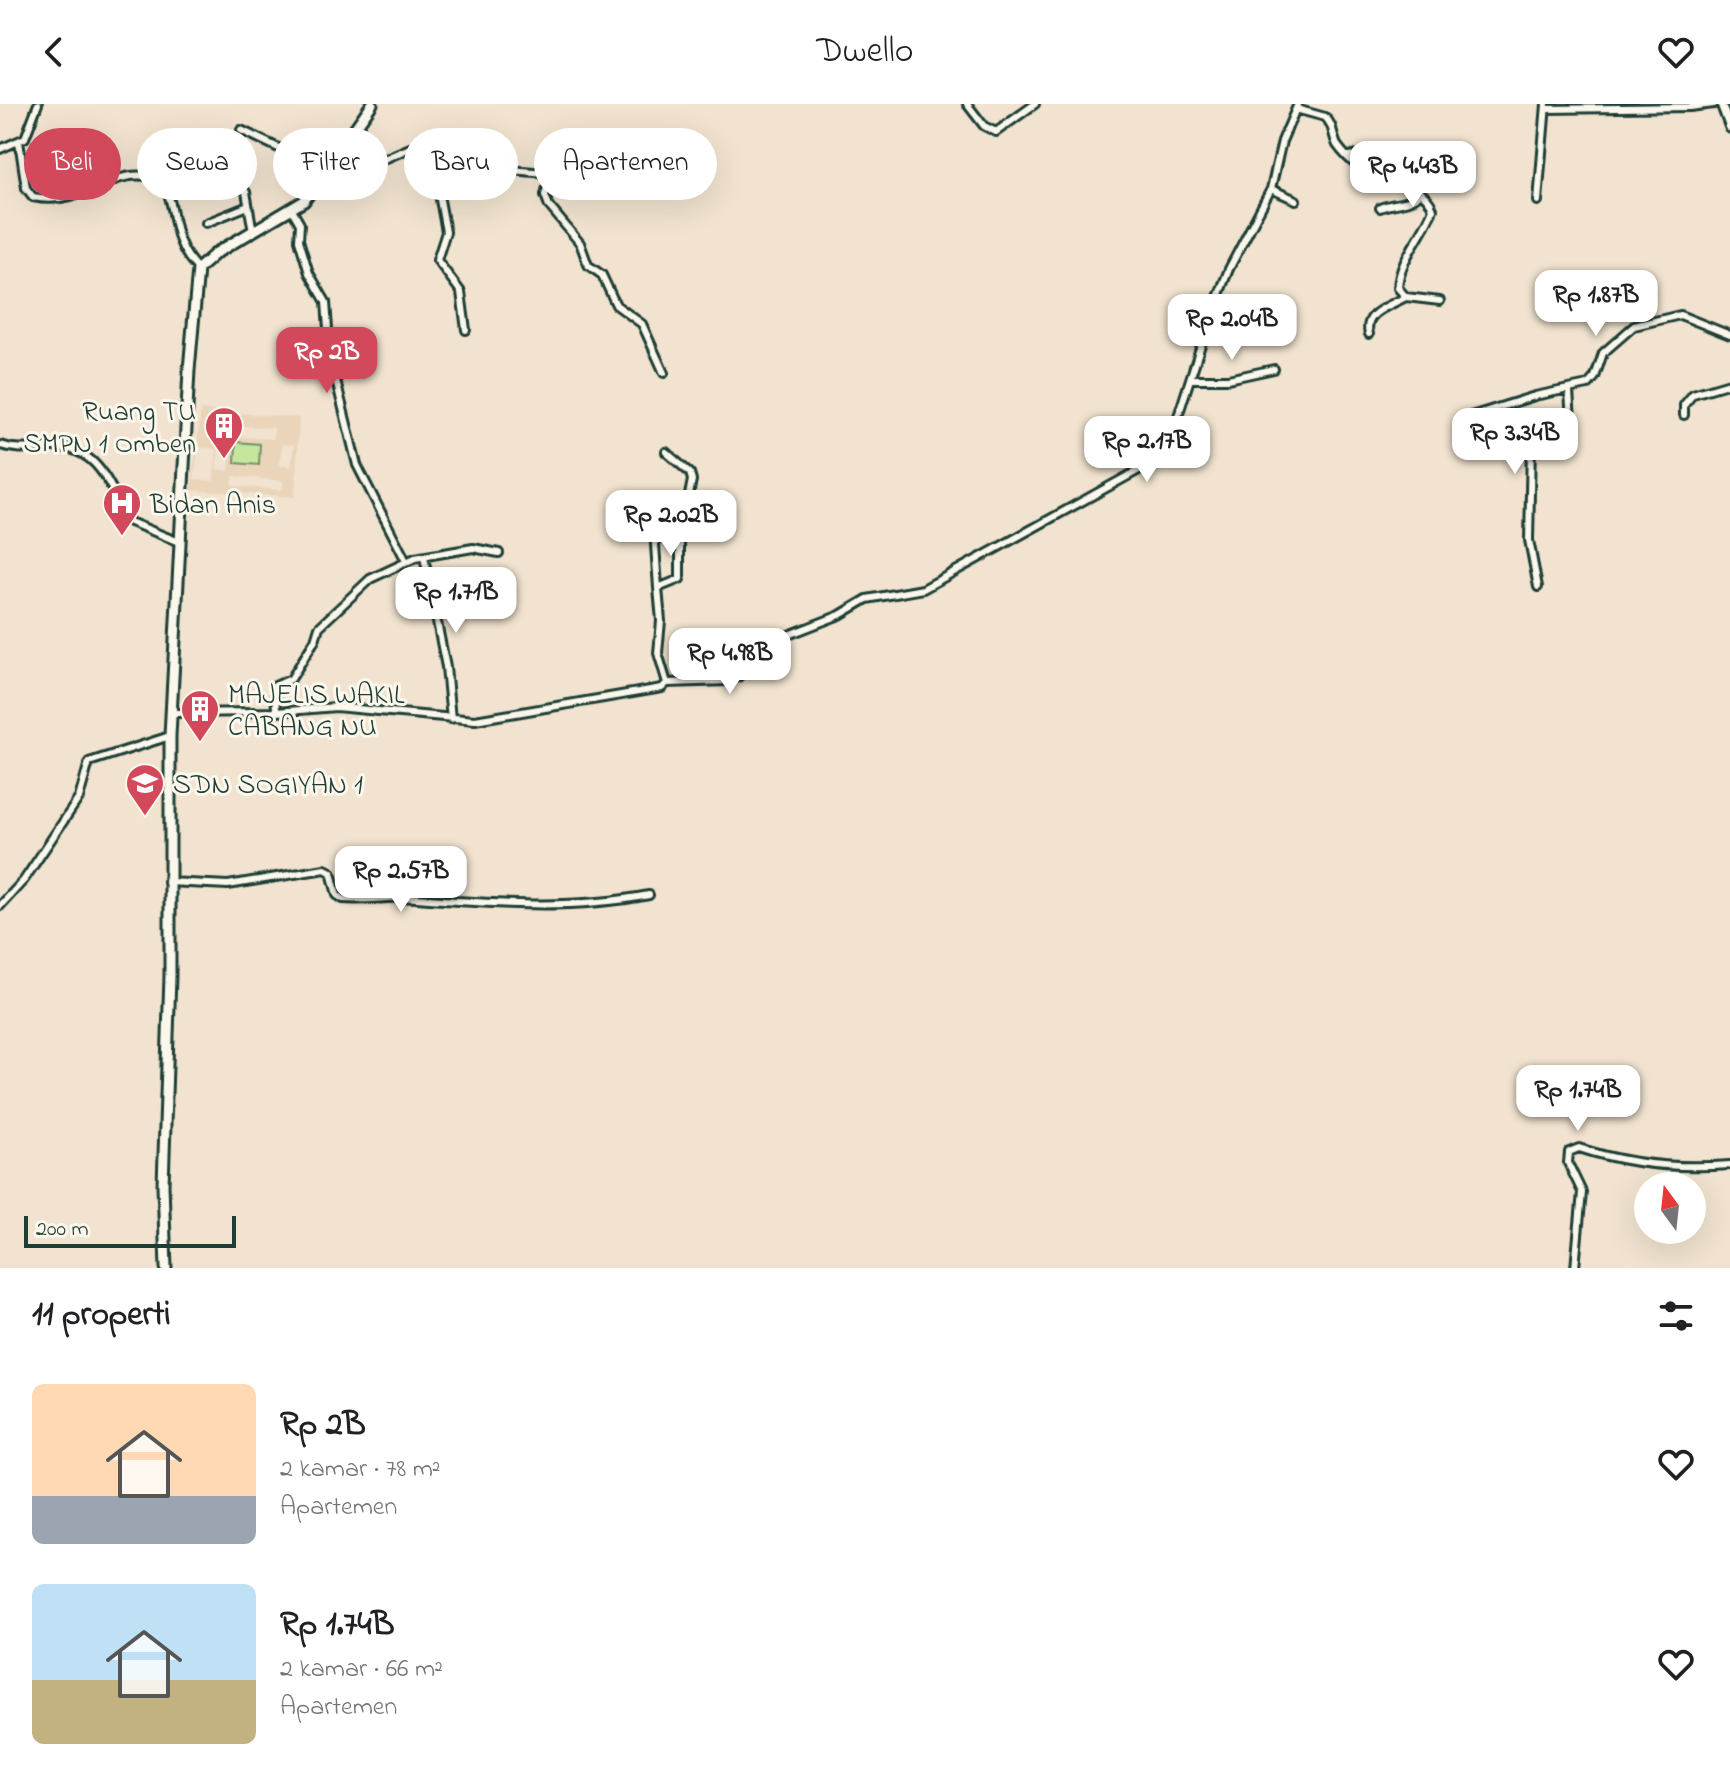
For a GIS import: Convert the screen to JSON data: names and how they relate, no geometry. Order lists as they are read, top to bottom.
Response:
{
  "places": {
    "building": ["Ruang TU SMPN 1 Omben", "MAJELIS WAKIL CABANG NU"],
    "hospital": ["Bidan Anis"],
    "school or university": ["SDN SOGIYAN 1"]
  },
  "scale_bar": "200 m",
  "north": "top",
  "page": {
    "header": "Dwello",
    "chip": [
      "Beli",
      "Sewa",
      "Filter",
      "Baru",
      "Apartemen"
    ],
    "price": [
      "Rp 4.43B",
      "Rp 1.87B",
      "Rp 2.04B",
      "Rp 2B",
      "Rp 3.34B",
      "Rp 2.17B",
      "Rp 2.02B",
      "Rp 1.71B",
      "Rp 4.98B",
      "Rp 2.57B",
      "Rp 1.74B"
    ],
    "scale": "200 m",
    "heading": "11 properti",
    "list": [
      {
        "name": "Rp 2B",
        "note": "2 kamar · 78 m² · Apartemen"
      },
      {
        "name": "Rp 1.74B",
        "note": "2 kamar · 66 m² · Apartemen"
      }
    ]
  }
}
